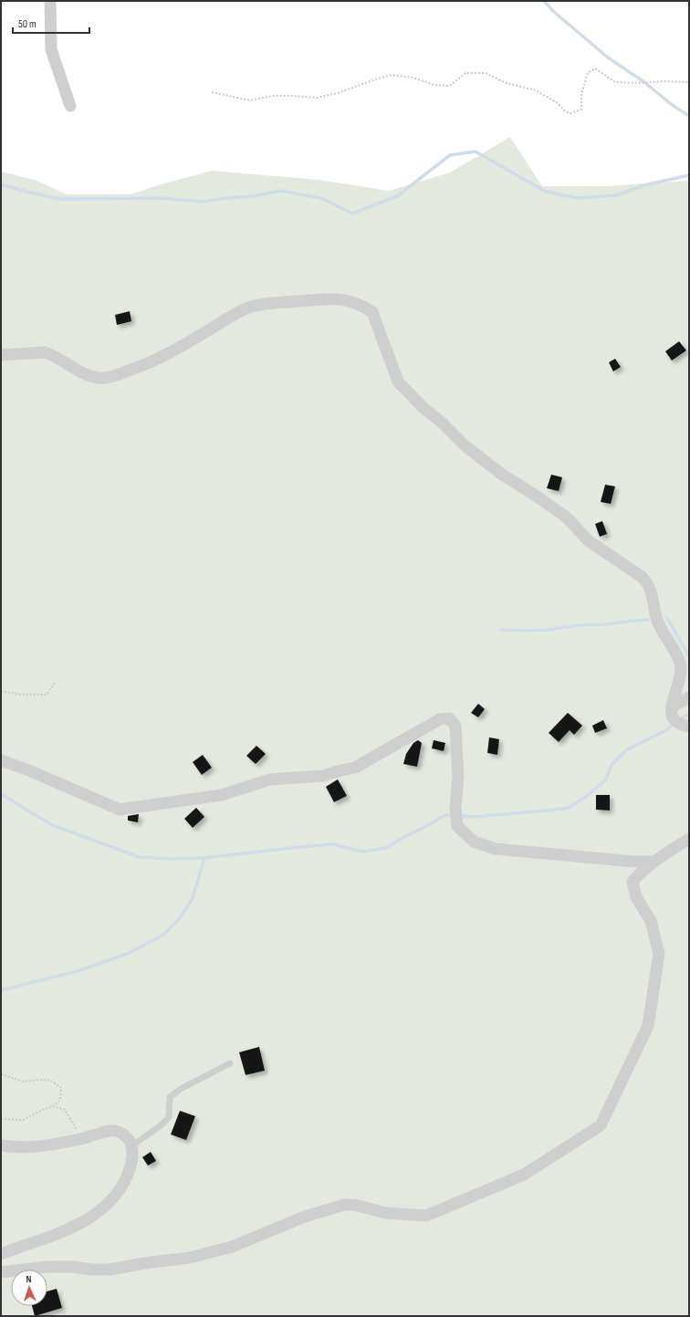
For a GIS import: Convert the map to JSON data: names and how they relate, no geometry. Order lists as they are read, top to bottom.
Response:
{
  "scale_bar": "50 m",
  "north": "top"
}
